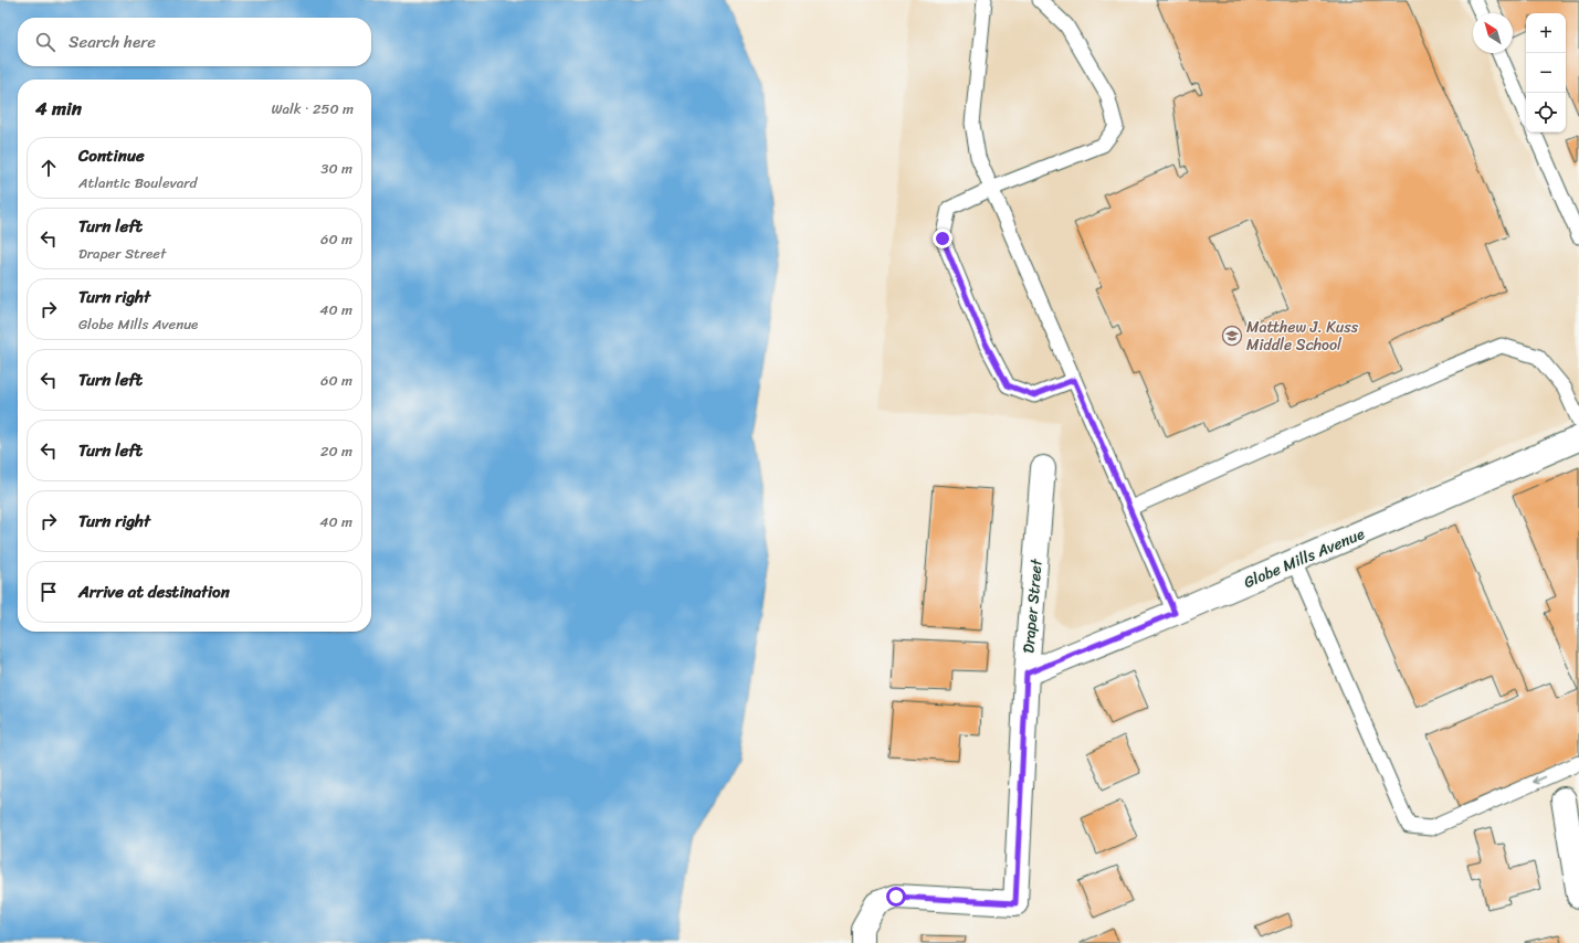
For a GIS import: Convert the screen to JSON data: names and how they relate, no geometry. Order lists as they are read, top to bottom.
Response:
{
  "streets": {
    "street": ["Globe Mills Avenue", "Draper Street"]
  },
  "crossings": [
    ["Globe Mills Avenue", "Draper Street"]
  ],
  "places": {
    "school or university": ["Matthew J. Kuss Middle School"]
  },
  "north": "top left",
  "page": {
    "map_buttons": ["+", "−"],
    "search": "Search here",
    "heading": ["4 min", "Walk · 250 m"],
    "list": [
      ["Continue", "Atlantic Boulevard", "30 m"],
      ["Turn left", "Draper Street", "60 m"],
      ["Turn right", "Globe Mills Avenue", "40 m"],
      ["Turn left", "60 m"],
      ["Turn left", "20 m"],
      ["Turn right", "40 m"],
      "Arrive at destination"
    ]
  }
}
